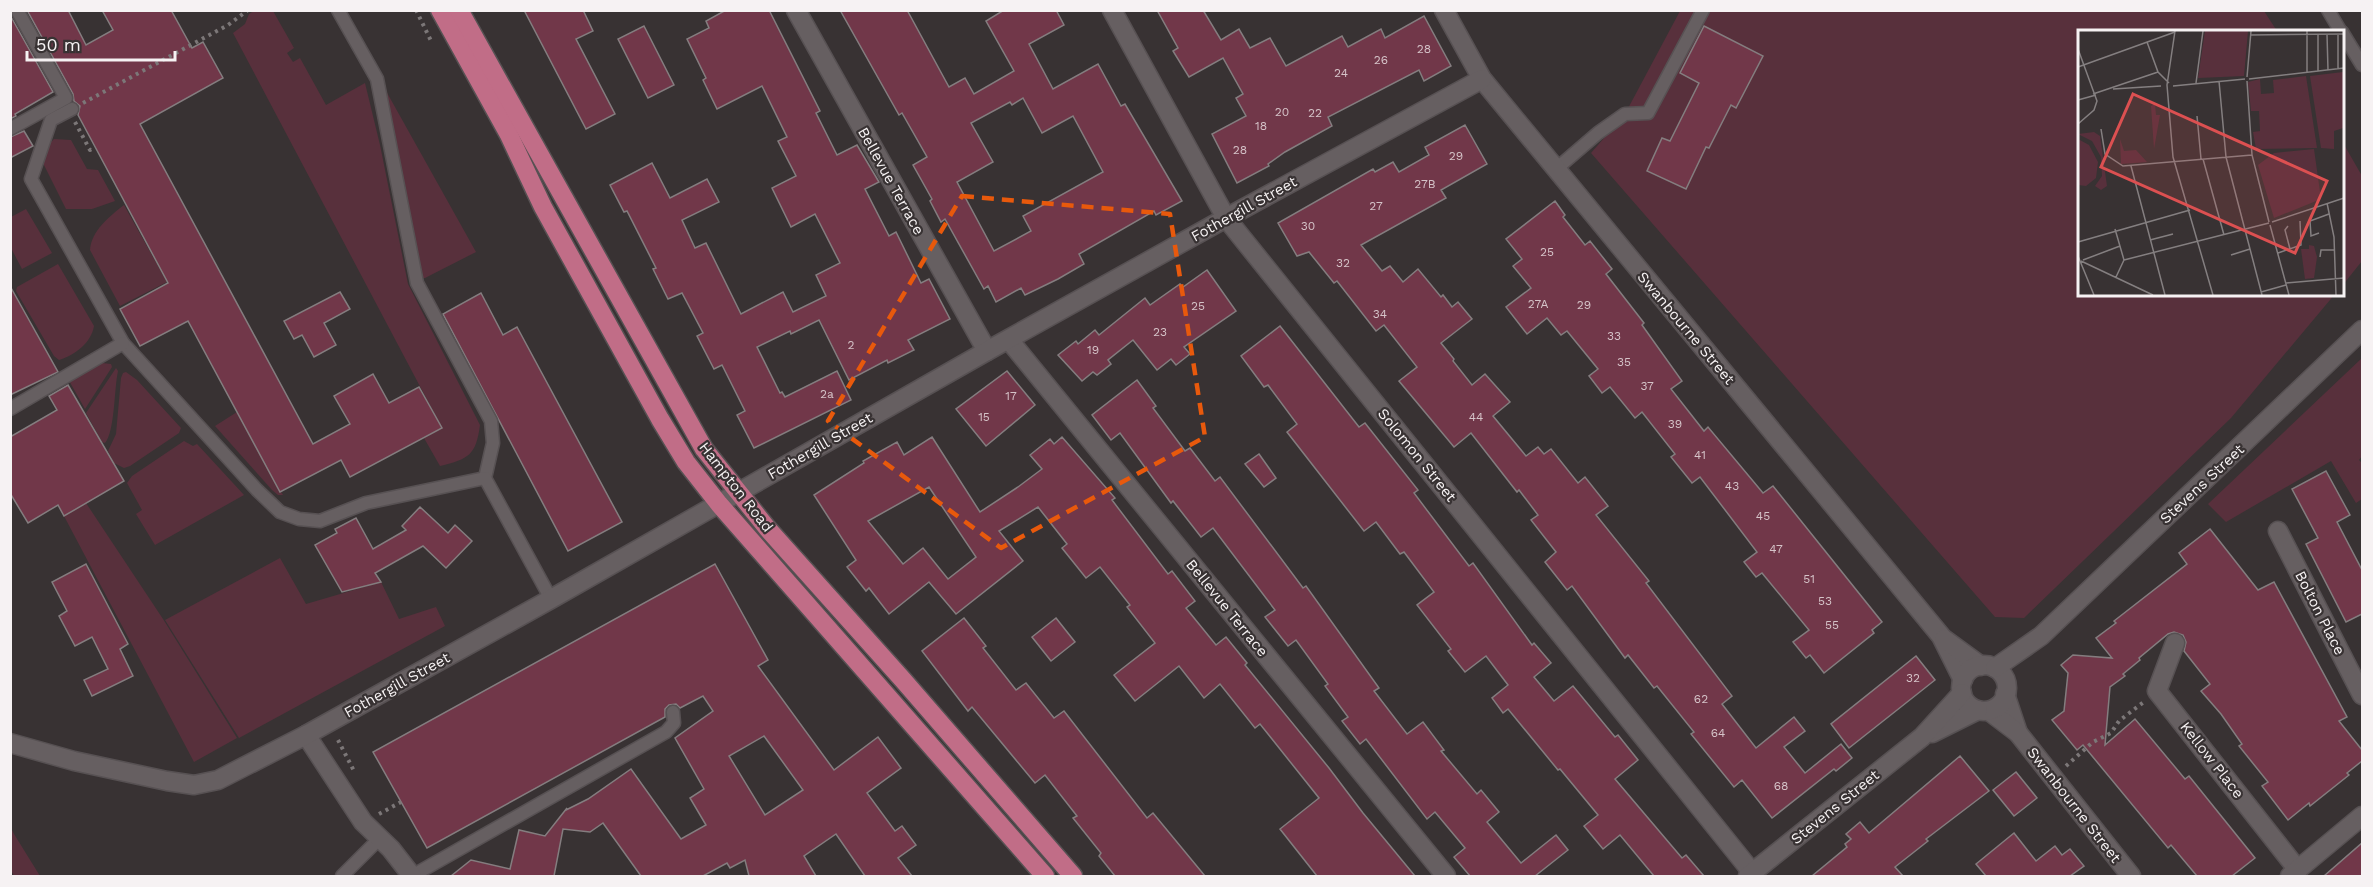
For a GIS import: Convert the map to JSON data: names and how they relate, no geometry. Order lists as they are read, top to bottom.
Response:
{
  "streets": {
    "main road": ["Hampton Road"],
    "street": [
      "Bellevue Terrace",
      "Fothergill Street",
      "Swanbourne Street",
      "Solomon Street",
      "Stevens Street",
      "Bolton Place",
      "Kellow Place"
    ]
  },
  "crossings": [
    ["Bellevue Terrace", "Fothergill Street"],
    ["Fothergill Street", "Swanbourne Street"],
    ["Fothergill Street", "Solomon Street"],
    ["Fothergill Street", "Hampton Road"],
    ["Swanbourne Street", "Stevens Street"],
    ["Solomon Street", "Stevens Street"]
  ],
  "house_numbers": [
    "28",
    "26",
    "24",
    "20",
    "22",
    "18",
    "28",
    "29",
    "27B",
    "27",
    "30",
    "25",
    "32",
    "27A",
    "29",
    "25",
    "34",
    "23",
    "33",
    "2",
    "19",
    "35",
    "37",
    "2a",
    "17",
    "15",
    "44",
    "39",
    "41",
    "43",
    "45",
    "47",
    "51",
    "53",
    "55",
    "32",
    "62",
    "64",
    "68"
  ],
  "scale_bar": "50 m"
}
